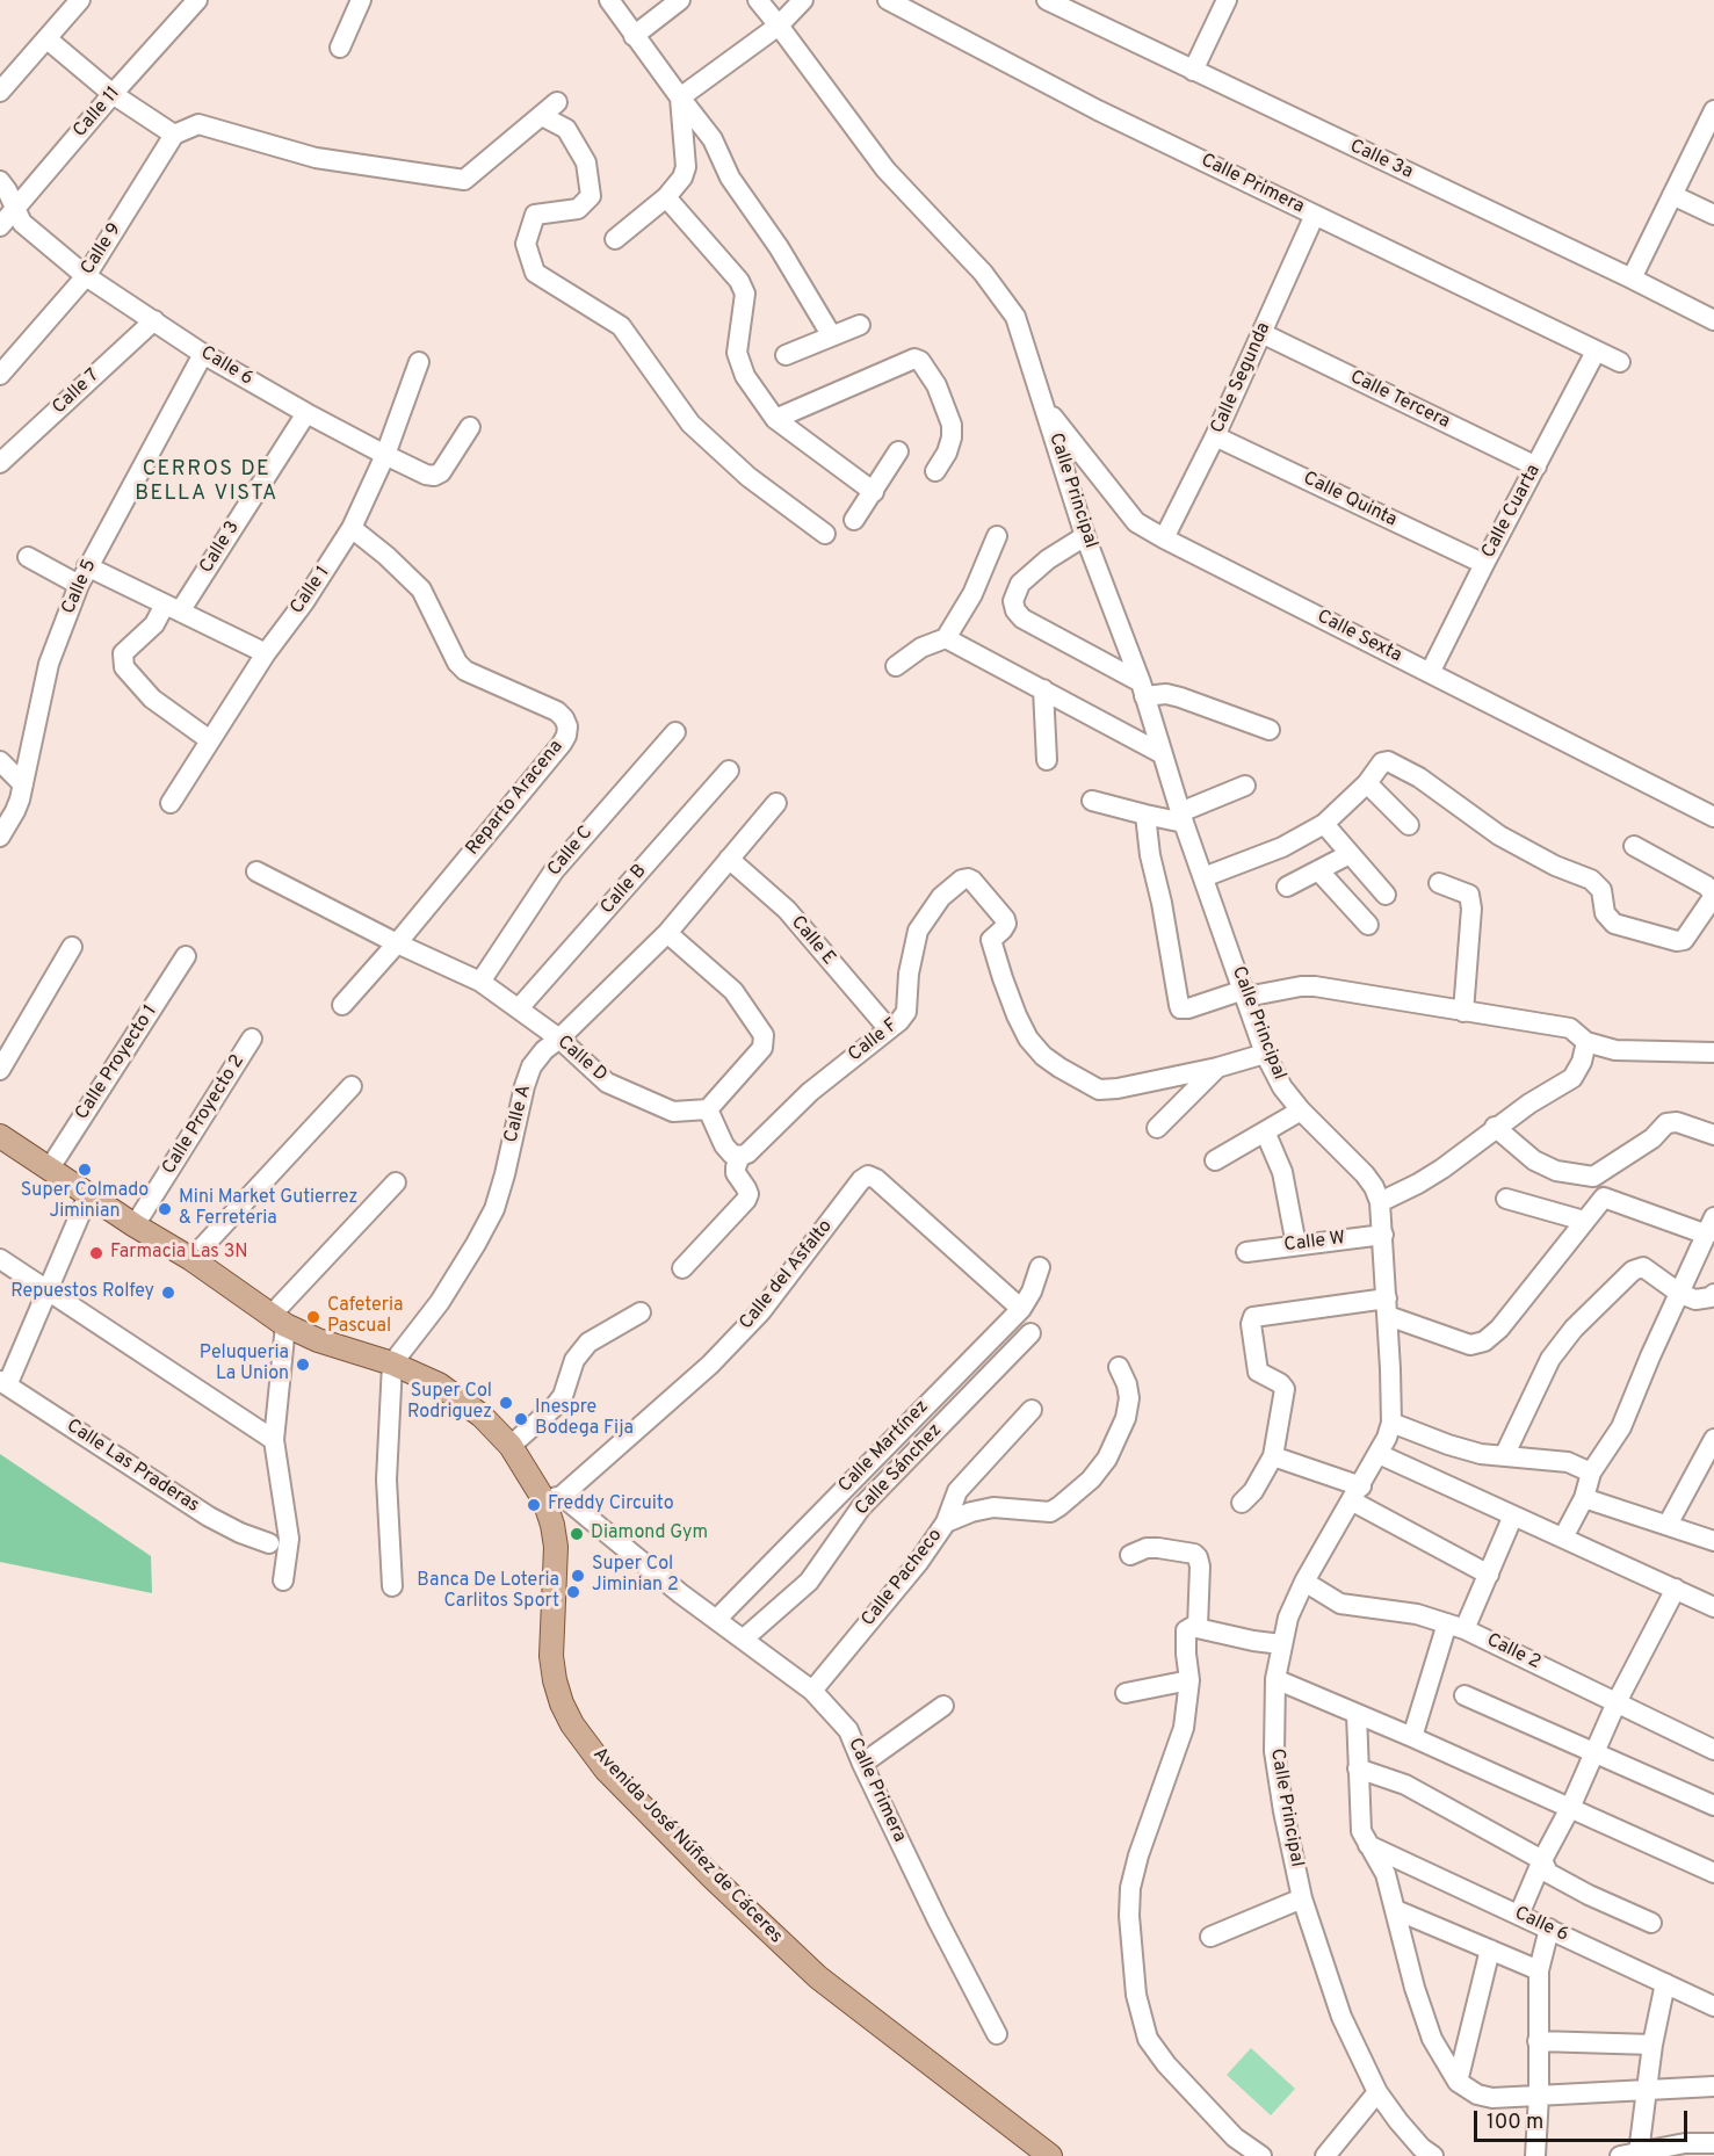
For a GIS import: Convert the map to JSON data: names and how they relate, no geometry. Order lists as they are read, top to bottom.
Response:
{
  "streets": {
    "main road": ["Avenida José Núñez de Cáceres"],
    "street": [
      "Calle 11",
      "Calle 3a",
      "Calle Primera",
      "Calle 9",
      "Calle 6",
      "Calle Segunda",
      "Calle 7",
      "Calle Tercera",
      "Calle Principal",
      "Calle Quinta",
      "Calle Cuarta",
      "Calle 3",
      "Calle 5",
      "Calle 1",
      "Calle Sexta",
      "Reparto Aracena",
      "Calle C",
      "Calle B",
      "Calle E",
      "Calle F",
      "Calle D",
      "Calle Proyecto 1",
      "Calle A",
      "Calle Proyecto 2",
      "Calle W",
      "Calle del Asfalto",
      "Calle Martínez",
      "Calle Las Praderas",
      "Calle Sánchez",
      "Calle Pacheco",
      "Calle 2"
    ]
  },
  "crossings": [
    ["Calle 11", "Calle 6"],
    ["Calle Primera", "Calle Segunda"],
    ["Calle Primera", "Calle Cuarta"],
    ["Calle Primera", "Calle del Asfalto"],
    ["Calle Primera", "Calle Martínez"],
    ["Calle Primera", "Calle Sánchez"],
    ["Calle Primera", "Calle Pacheco"],
    ["Calle Primera", "Avenida José Núñez de Cáceres"],
    ["Calle 9", "Calle 6"],
    ["Calle 6", "Calle 7"],
    ["Calle 6", "Calle 3"],
    ["Calle 6", "Calle 5"],
    ["Calle 6", "Calle 1"],
    ["Calle Segunda", "Calle Tercera"],
    ["Calle Segunda", "Calle Quinta"],
    ["Calle Segunda", "Calle Sexta"],
    ["Calle Tercera", "Calle Cuarta"],
    ["Calle Principal", "Calle Sexta"],
    ["Calle Principal", "Calle W"],
    ["Calle Principal", "Calle 2"],
    ["Calle Quinta", "Calle Cuarta"],
    ["Calle Cuarta", "Calle Sexta"],
    ["Calle 3", "Calle 1"],
    ["Calle 1", "Reparto Aracena"],
    ["Reparto Aracena", "Calle D"],
    ["Calle C", "Calle D"],
    ["Calle B", "Calle D"],
    ["Calle E", "Calle F"],
    ["Calle E", "Calle A"],
    ["Calle D", "Calle A"],
    ["Calle Proyecto 1", "Avenida José Núñez de Cáceres"],
    ["Calle A", "Avenida José Núñez de Cáceres"],
    ["Calle Proyecto 2", "Avenida José Núñez de Cáceres"],
    ["Calle del Asfalto", "Calle Martínez"],
    ["Calle del Asfalto", "Avenida José Núñez de Cáceres"]
  ],
  "districts": ["CERROS DE BELLA VISTA"],
  "places": [
    "Super Colmado Jiminian",
    "Mini Market Gutierrez & Ferreteria",
    "Farmacia Las 3N",
    "Repuestos Rolfey",
    "Cafeteria Pascual",
    "Peluqueria La Union",
    "Super Col Rodriguez",
    "Inespre Bodega Fija",
    "Freddy Circuito",
    "Diamond Gym",
    "Super Col Jiminian 2",
    "Banca De Loteria Carlitos Sport"
  ],
  "scale_bar": "100 m"
}
